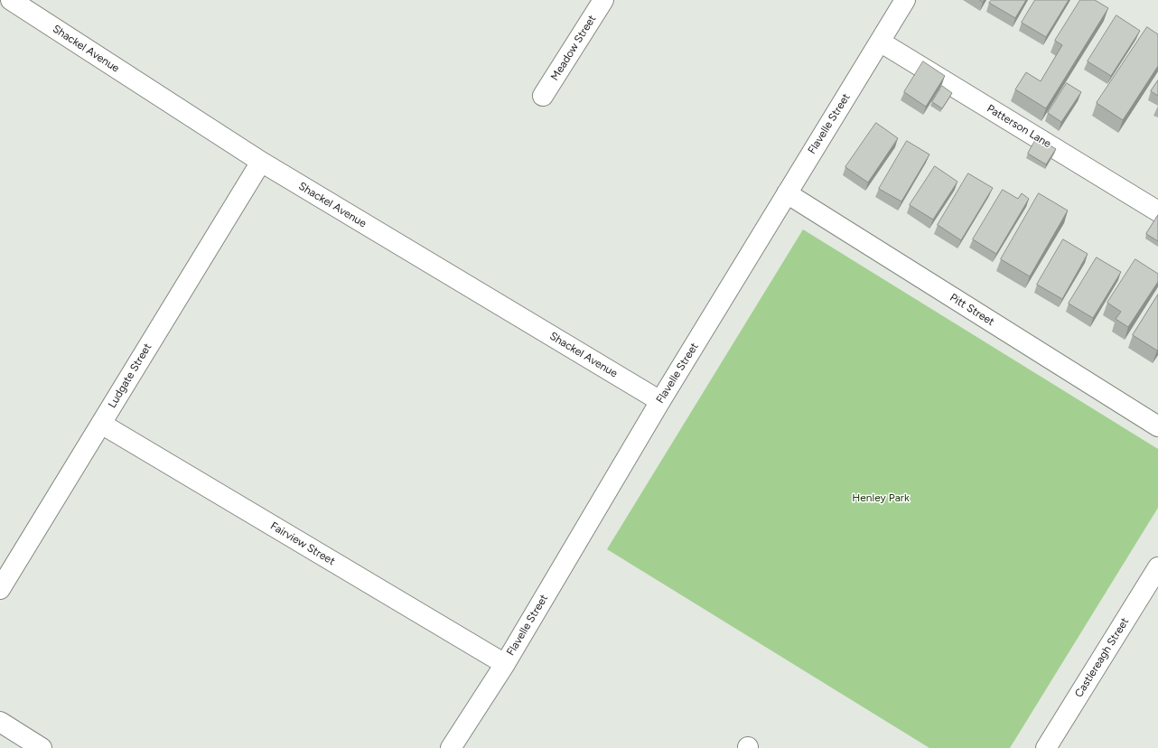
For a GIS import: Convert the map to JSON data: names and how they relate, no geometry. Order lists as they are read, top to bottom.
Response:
{
  "streets": {
    "street": [
      "Meadow Street",
      "Shackel Avenue",
      "Flavelle Street",
      "Patterson Lane",
      "Pitt Street",
      "Ludgate Street",
      "Fairview Street",
      "Castlereagh Street"
    ]
  },
  "crossings": [
    ["Shackel Avenue", "Flavelle Street"],
    ["Shackel Avenue", "Ludgate Street"],
    ["Flavelle Street", "Patterson Lane"],
    ["Flavelle Street", "Pitt Street"],
    ["Flavelle Street", "Fairview Street"],
    ["Ludgate Street", "Fairview Street"]
  ],
  "parks": ["Henley Park"]
}
